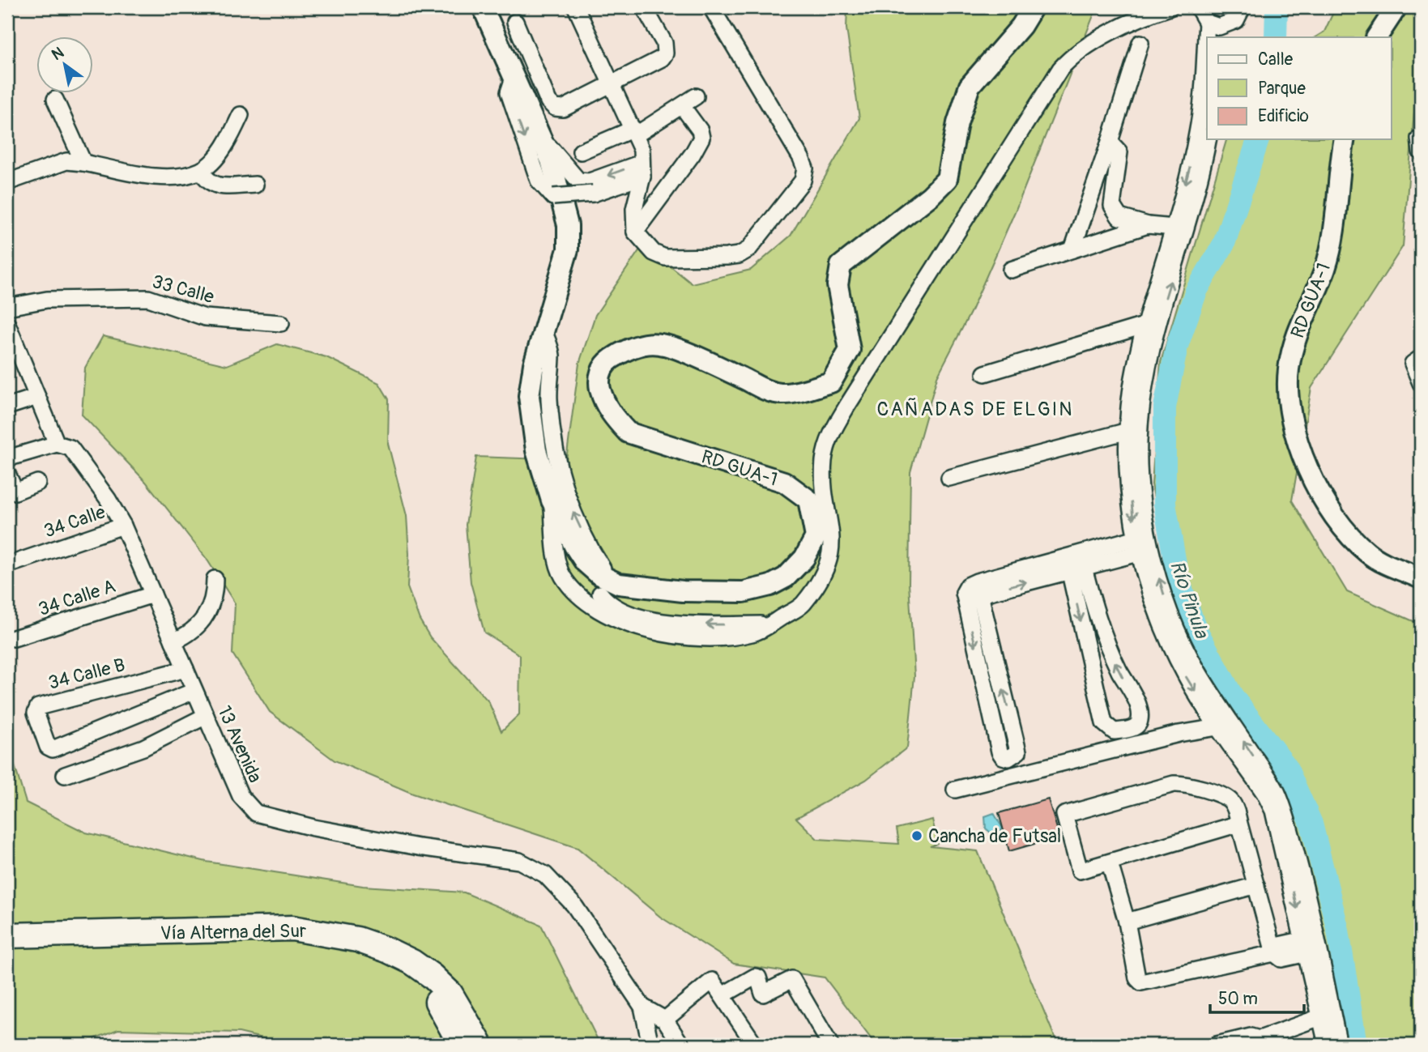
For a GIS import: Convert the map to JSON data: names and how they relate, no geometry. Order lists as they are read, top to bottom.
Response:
{
  "streets": {
    "highway": ["Vía Alterna del Sur"],
    "main road": ["RD GUA-1"],
    "street": [
      "33 Calle",
      "34 Calle",
      "34 Calle A",
      "34 Calle B",
      "13 Avenida"
    ]
  },
  "crossings": [
    ["34 Calle", "13 Avenida"],
    ["34 Calle A", "13 Avenida"],
    ["34 Calle B", "13 Avenida"]
  ],
  "districts": ["CAÑADAS DE ELGIN"],
  "water": ["Río Pinula"],
  "places": ["Cancha de Futsal"],
  "legend": ["Calle", "Parque", "Edificio"],
  "scale_bar": "50 m",
  "north": "top left"
}
